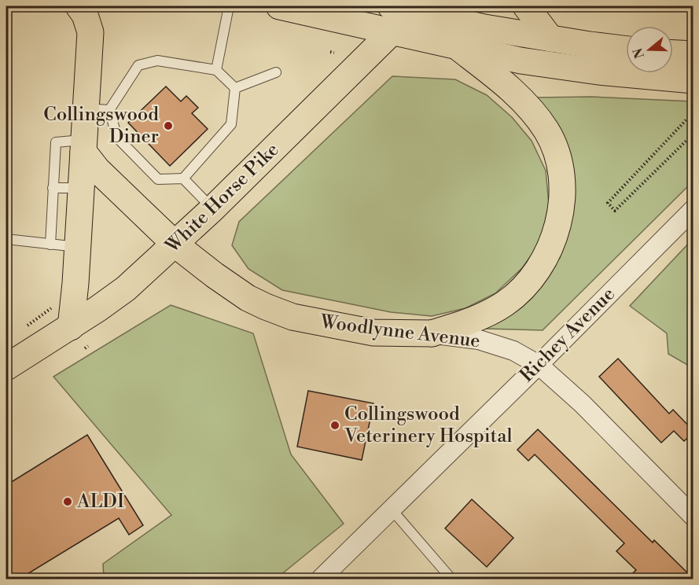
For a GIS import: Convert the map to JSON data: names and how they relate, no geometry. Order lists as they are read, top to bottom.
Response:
{
  "streets": {
    "main road": ["White Horse Pike", "Woodlynne Avenue"],
    "street": ["Richey Avenue"]
  },
  "crossings": [
    ["White Horse Pike", "Woodlynne Avenue"],
    ["Woodlynne Avenue", "Richey Avenue"]
  ],
  "places": ["Collingswood Diner", "Collingswood Veterinery Hospital", "ALDI"],
  "north": "left"
}
